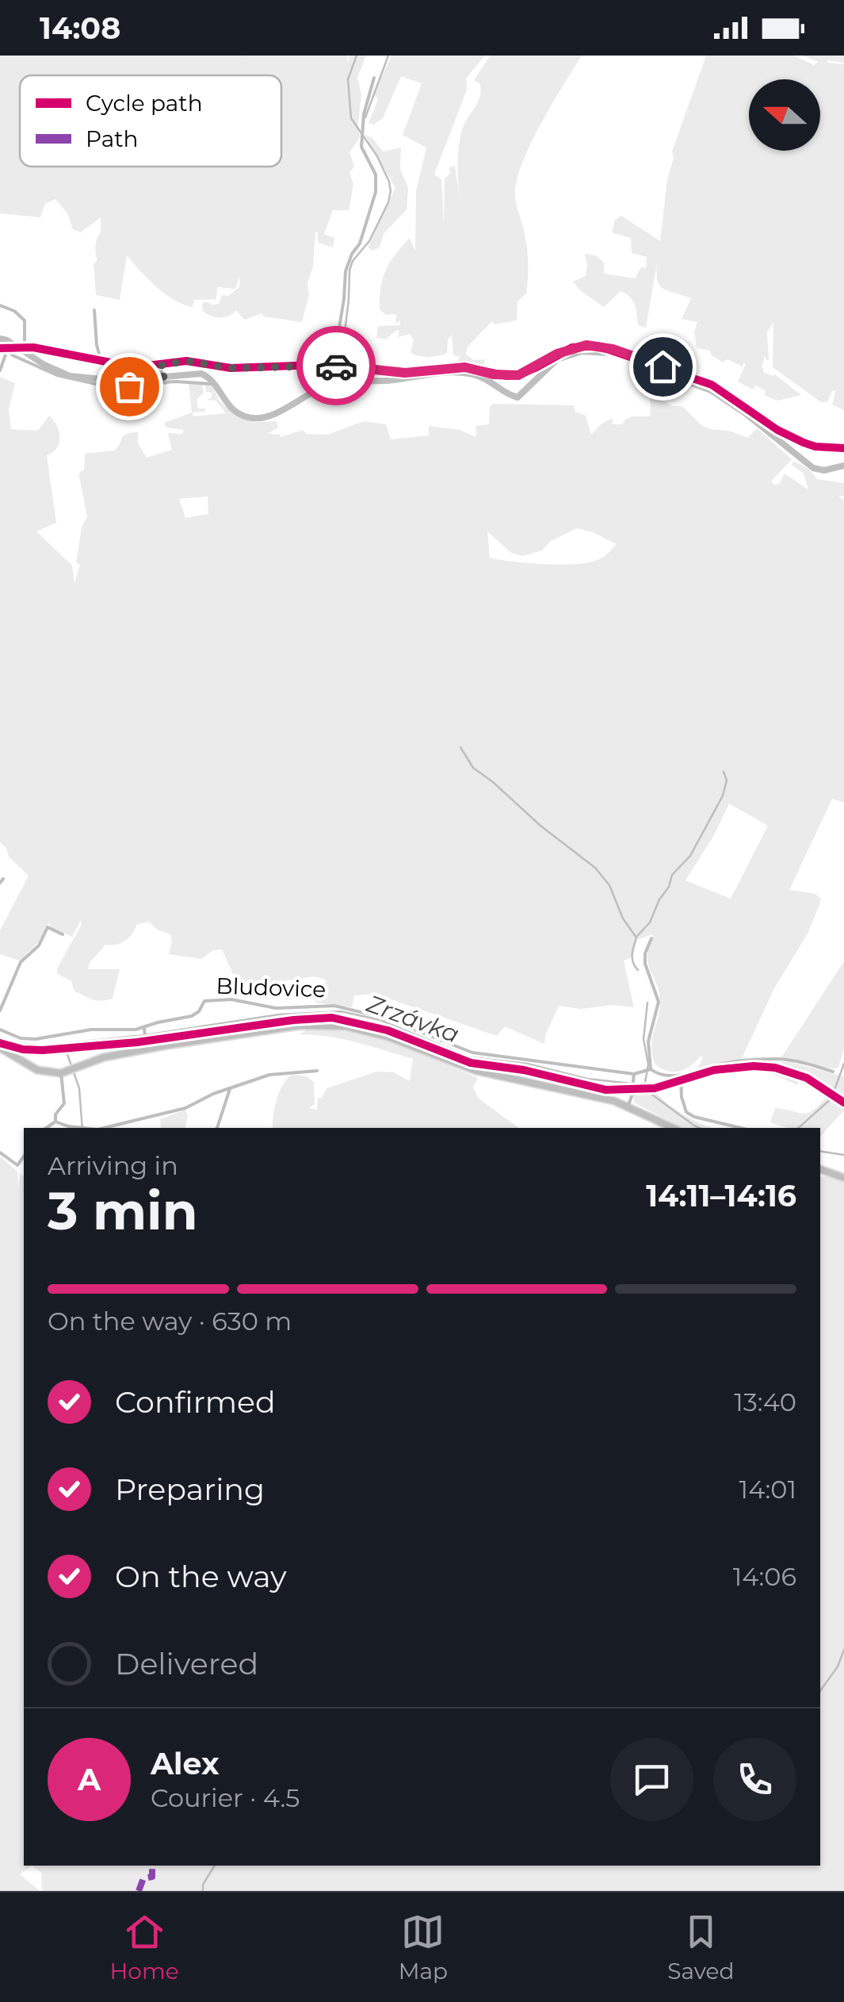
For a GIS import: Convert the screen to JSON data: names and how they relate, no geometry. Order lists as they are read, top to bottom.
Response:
{
  "streets": {
    "street": ["Bludovice"]
  },
  "water": ["Zrzávka"],
  "legend": ["Cycle path", "Path"],
  "north": "left",
  "page": {
    "status": "14:08",
    "heading": ["3 min", "Arriving in", "14:11–14:16"],
    "panel": ["Alex", "Courier · 4.5"],
    "bar": "On the way · 630 m",
    "list": [
      ["Confirmed", "13:40"],
      ["Preparing", "14:01"],
      ["On the way", "14:06"],
      "Delivered"
    ],
    "round": "A",
    "tabs": ["Home", "Map", "Saved"]
  }
}
